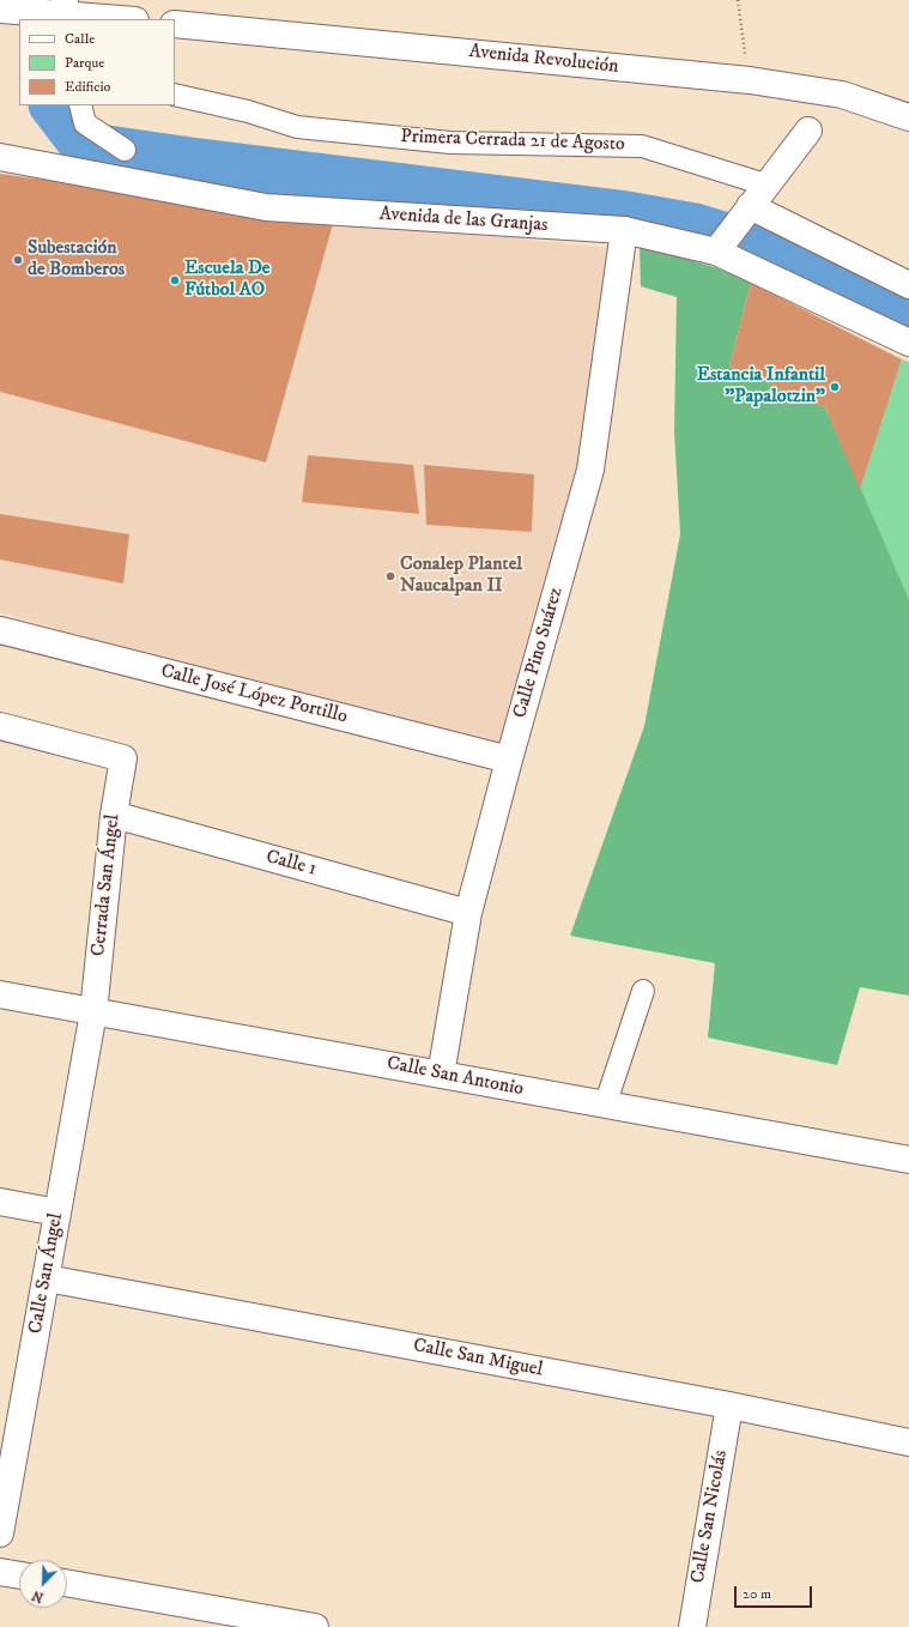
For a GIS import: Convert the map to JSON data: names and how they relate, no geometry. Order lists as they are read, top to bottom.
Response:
{
  "streets": {
    "street": [
      "Avenida Revolución",
      "Primera Cerrada 21 de Agosto",
      "Avenida de las Granjas",
      "Calle Pino Suárez",
      "Calle José López Portillo",
      "Calle 1",
      "Cerrada San Ángel",
      "Calle San Antonio",
      "Calle San Ángel",
      "Calle San Miguel",
      "Calle San Nicolás"
    ]
  },
  "crossings": [
    ["Avenida de las Granjas", "Calle Pino Suárez"],
    ["Calle Pino Suárez", "Calle José López Portillo"],
    ["Calle Pino Suárez", "Calle 1"],
    ["Calle Pino Suárez", "Calle San Antonio"],
    ["Calle 1", "Cerrada San Ángel"],
    ["Cerrada San Ángel", "Calle San Antonio"],
    ["Cerrada San Ángel", "Calle San Ángel"],
    ["Calle San Antonio", "Calle San Ángel"],
    ["Calle San Ángel", "Calle San Miguel"],
    ["Calle San Miguel", "Calle San Nicolás"]
  ],
  "places": [
    "Subestación de Bomberos",
    "Escuela De Fútbol AO",
    "Estancia Infantil \"Papalotzin\"",
    "Conalep Plantel Naucalpan II"
  ],
  "legend": ["Calle", "Parque", "Edificio"],
  "scale_bar": "20 m",
  "north": "bottom left"
}
